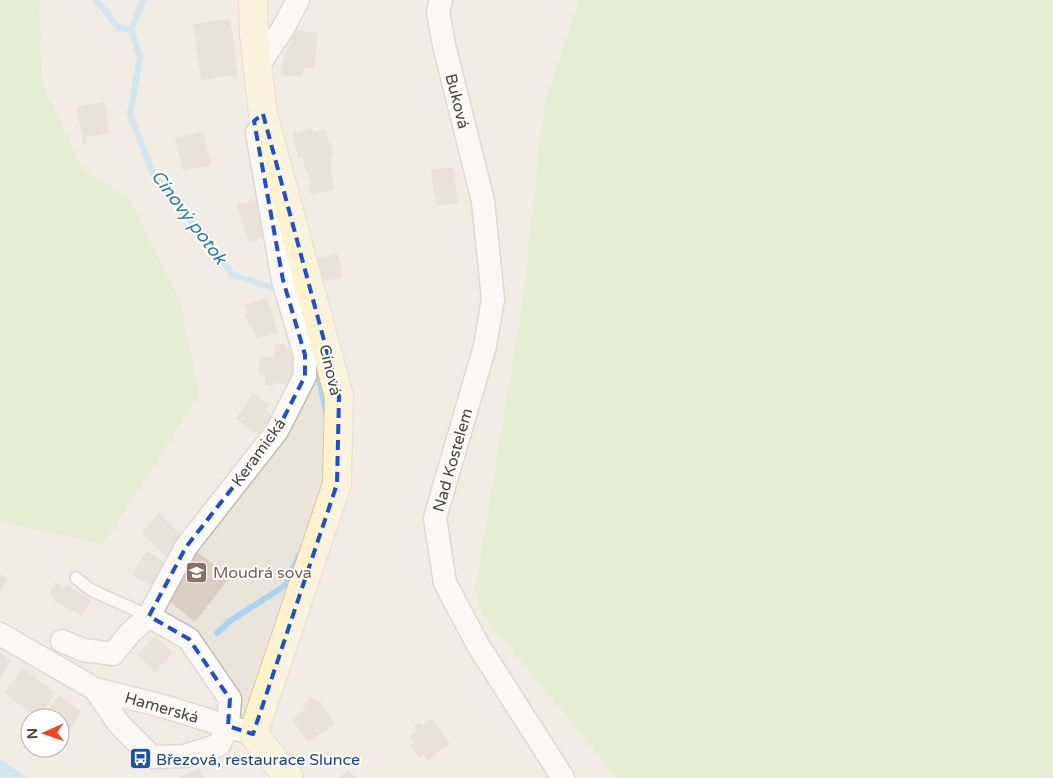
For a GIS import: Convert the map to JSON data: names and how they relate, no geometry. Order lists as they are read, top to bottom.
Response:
{
  "streets": {
    "street": [
      "Buková",
      "Cínová",
      "Keramická",
      "Nad Kostelem",
      "Hamerská"
    ]
  },
  "crossings": [
    ["Buková", "Nad Kostelem"],
    ["Cínová", "Keramická"],
    ["Cínová", "Hamerská"]
  ],
  "water": ["Cínový potok"],
  "places": {
    "school or university": ["Moudrá sova"],
    "bus stop": ["Březová, restaurace Slunce"]
  },
  "north": "left"
}
